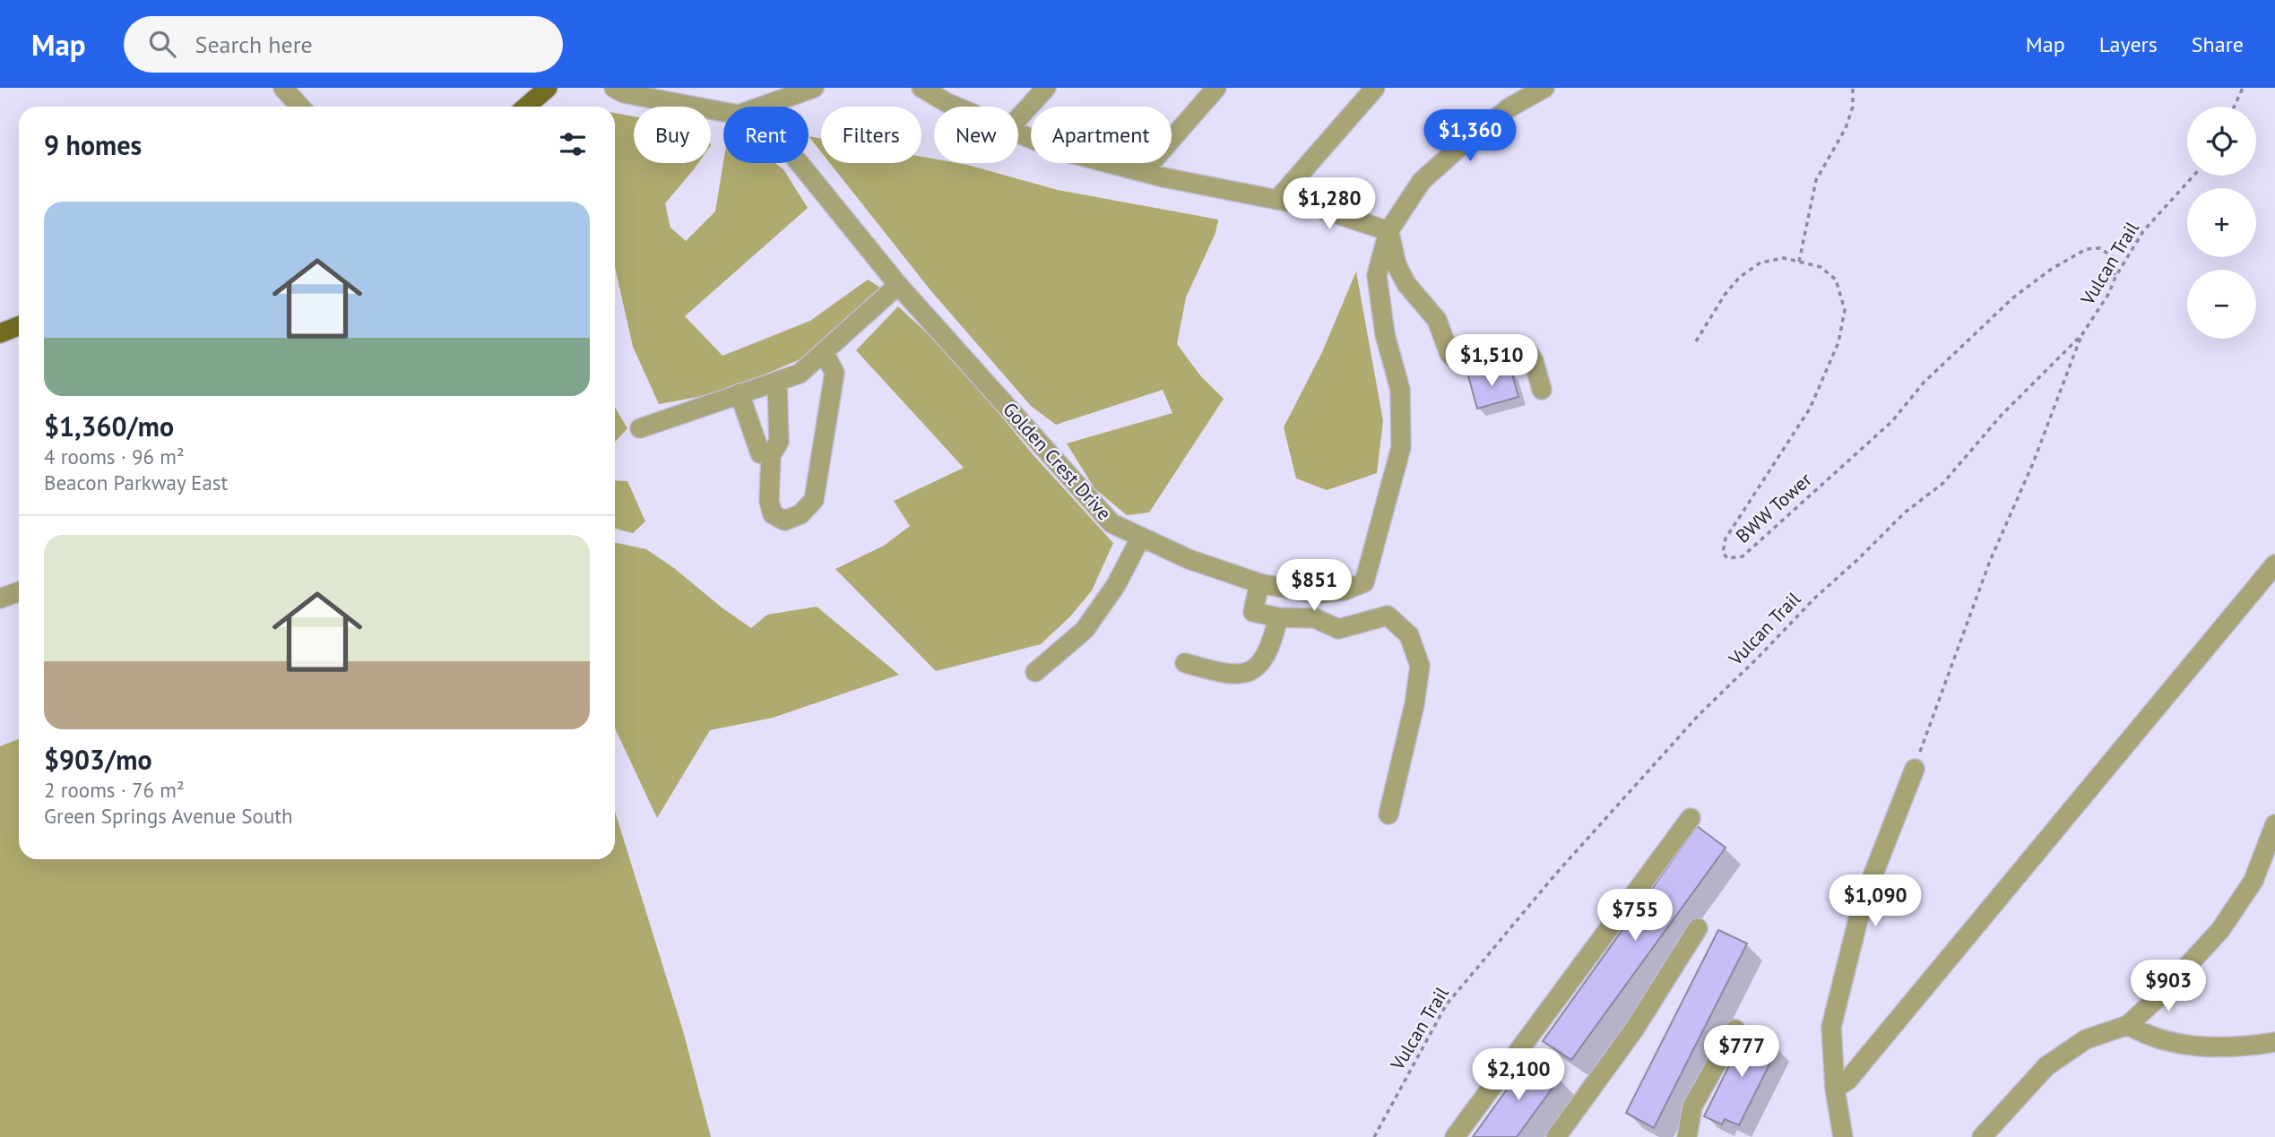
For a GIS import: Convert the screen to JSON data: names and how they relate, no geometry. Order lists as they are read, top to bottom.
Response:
{
  "streets": {
    "street": ["Golden Crest Drive"],
    "path": ["Vulcan Trail", "BWW Tower"]
  },
  "crossings": [
    ["Vulcan Trail", "BWW Tower"]
  ],
  "page": {
    "header": "Map",
    "search": "Search here",
    "nav": ["Map", "Layers", "Share"],
    "map_buttons": ["+", "−"],
    "chip": [
      "Buy",
      "Rent",
      "Filters",
      "New",
      "Apartment"
    ],
    "heading": "9 homes",
    "price": [
      "$1,360",
      "$1,280",
      "$1,510",
      "$851",
      "$1,090",
      "$755",
      "$903",
      "$777",
      "$2,100"
    ],
    "list": [
      {
        "name": "$1,360/mo",
        "note": "4 rooms · 96 m² · Beacon Parkway East"
      },
      {
        "name": "$903/mo",
        "note": "2 rooms · 76 m² · Green Springs Avenue South"
      }
    ]
  }
}
